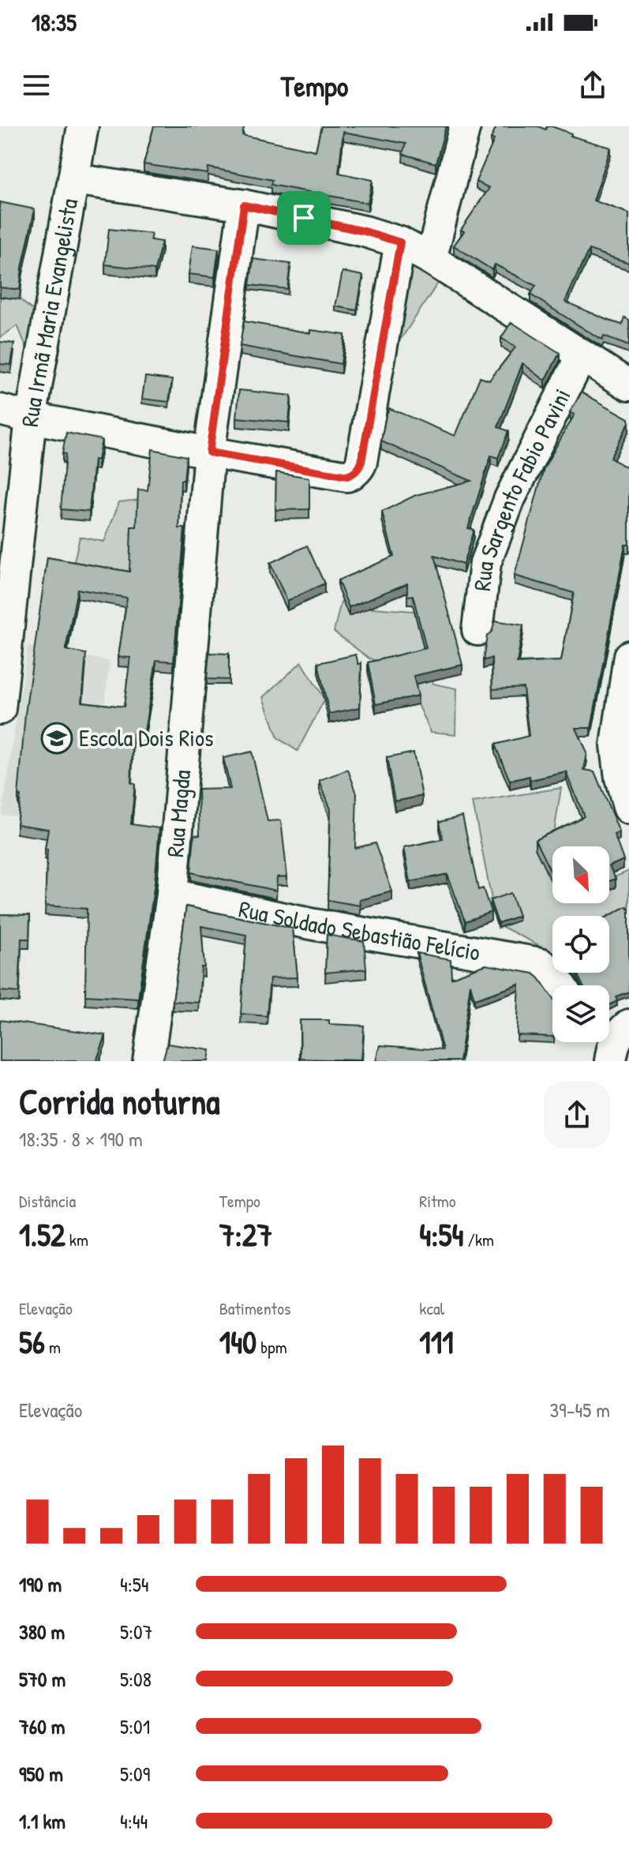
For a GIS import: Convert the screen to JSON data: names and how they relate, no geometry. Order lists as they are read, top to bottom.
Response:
{
  "streets": {
    "street": [
      "Rua Irmã Maria Evangelista",
      "Rua Sargento Fabio Pavini",
      "Rua Magda",
      "Rua Soldado Sebastião Felício"
    ]
  },
  "crossings": [
    ["Rua Magda", "Rua Soldado Sebastião Felício"]
  ],
  "places": {
    "school or university": ["Escola Dois Rios"]
  },
  "north": "bottom right",
  "page": {
    "status": "18:35",
    "header": "Tempo",
    "heading": ["Corrida noturna", "18:35 · 8 × 190 m"],
    "stats": [
      ["Distância", "1.52 km"],
      ["Tempo", "7:27"],
      ["Ritmo", "4:54 /km"],
      ["Elevação", "56 m"],
      ["Batimentos", "140 bpm"],
      ["kcal", "111"]
    ],
    "chart": ["Elevação", "39–45 m"],
    "list": [
      {
        "name": "190 m",
        "note": "4:54"
      },
      {
        "name": "380 m",
        "note": "5:07"
      },
      {
        "name": "570 m",
        "note": "5:08"
      },
      {
        "name": "760 m",
        "note": "5:01"
      },
      {
        "name": "950 m",
        "note": "5:09"
      },
      {
        "name": "1.1 km",
        "note": "4:44"
      }
    ]
  }
}
